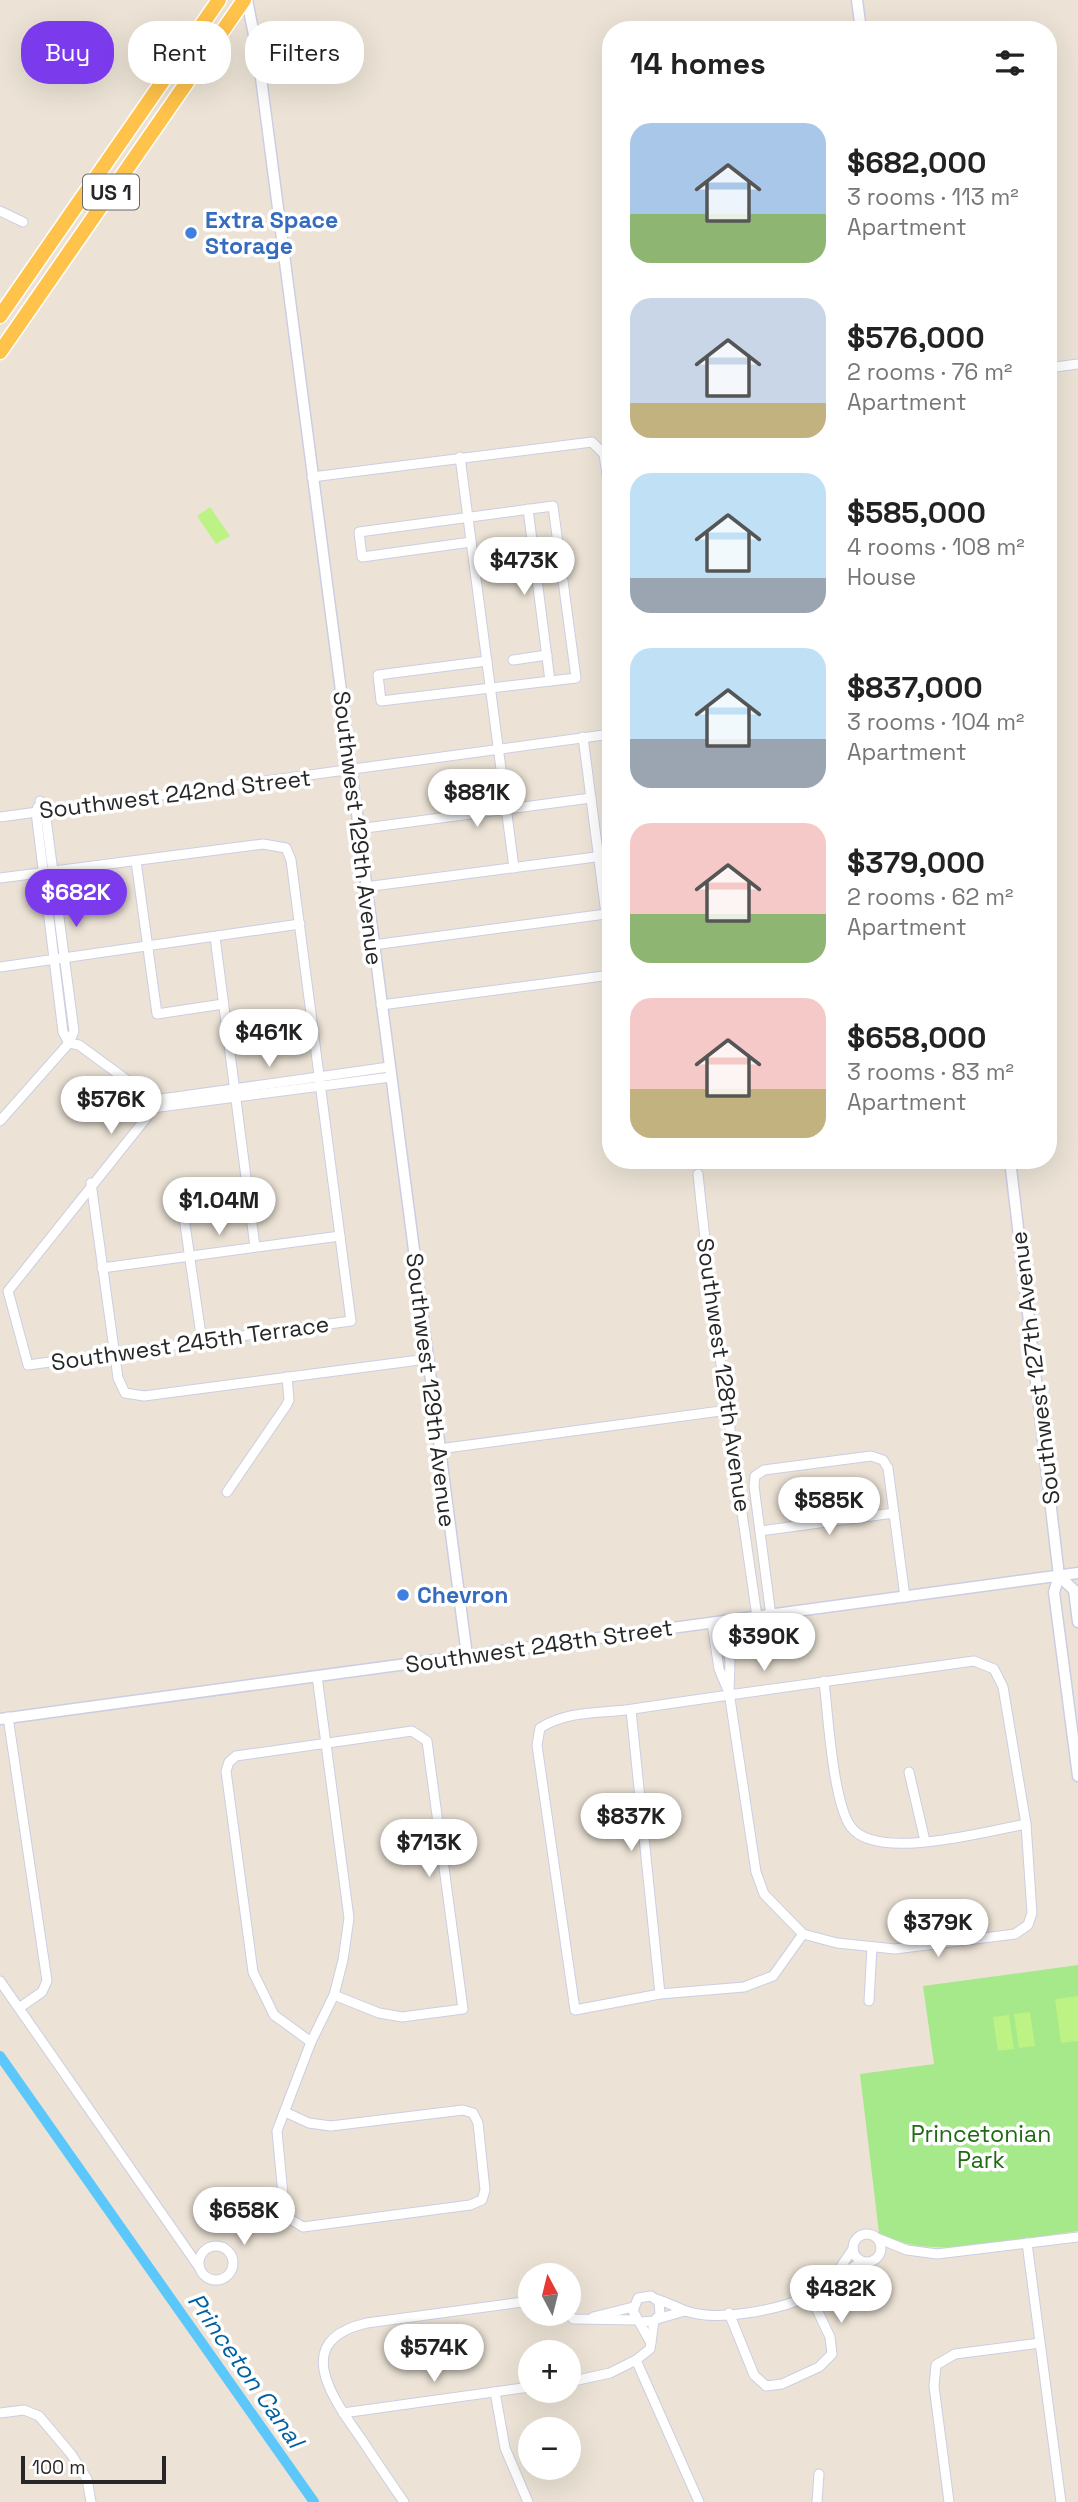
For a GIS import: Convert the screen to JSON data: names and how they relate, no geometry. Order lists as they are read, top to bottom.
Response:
{
  "streets": {
    "highway": ["US 1"],
    "street": [
      "Southwest 242nd Street",
      "Southwest 129th Avenue",
      "Southwest 245th Terrace",
      "Southwest 127th Avenue",
      "Southwest 128th Avenue",
      "Southwest 248th Street"
    ]
  },
  "crossings": [
    ["US 1", "Southwest 129th Avenue"],
    ["Southwest 242nd Street", "Southwest 129th Avenue"],
    ["Southwest 129th Avenue", "Southwest 248th Street"],
    ["Southwest 127th Avenue", "Southwest 248th Street"],
    ["Southwest 128th Avenue", "Southwest 248th Street"]
  ],
  "water": ["Princeton Canal"],
  "parks": ["Princetonian Park"],
  "places": ["Extra Space Storage", "Chevron"],
  "scale_bar": "100 m",
  "north": "top",
  "page": {
    "chip": ["Buy", "Rent", "Filters"],
    "heading": "14 homes",
    "list": [
      {
        "name": "$682,000",
        "note": "3 rooms · 113 m² · Apartment"
      },
      {
        "name": "$576,000",
        "note": "2 rooms · 76 m² · Apartment"
      },
      {
        "name": "$585,000",
        "note": "4 rooms · 108 m² · House"
      },
      {
        "name": "$837,000",
        "note": "3 rooms · 104 m² · Apartment"
      },
      {
        "name": "$379,000",
        "note": "2 rooms · 62 m² · Apartment"
      },
      {
        "name": "$658,000",
        "note": "3 rooms · 83 m² · Apartment"
      }
    ],
    "price": [
      "$473K",
      "$881K",
      "$682K",
      "$461K",
      "$576K",
      "$1.04M",
      "$585K",
      "$390K",
      "$837K",
      "$713K",
      "$379K",
      "$658K",
      "$482K",
      "$574K"
    ],
    "map_buttons": ["+", "−"],
    "scale": "100 m"
  }
}
